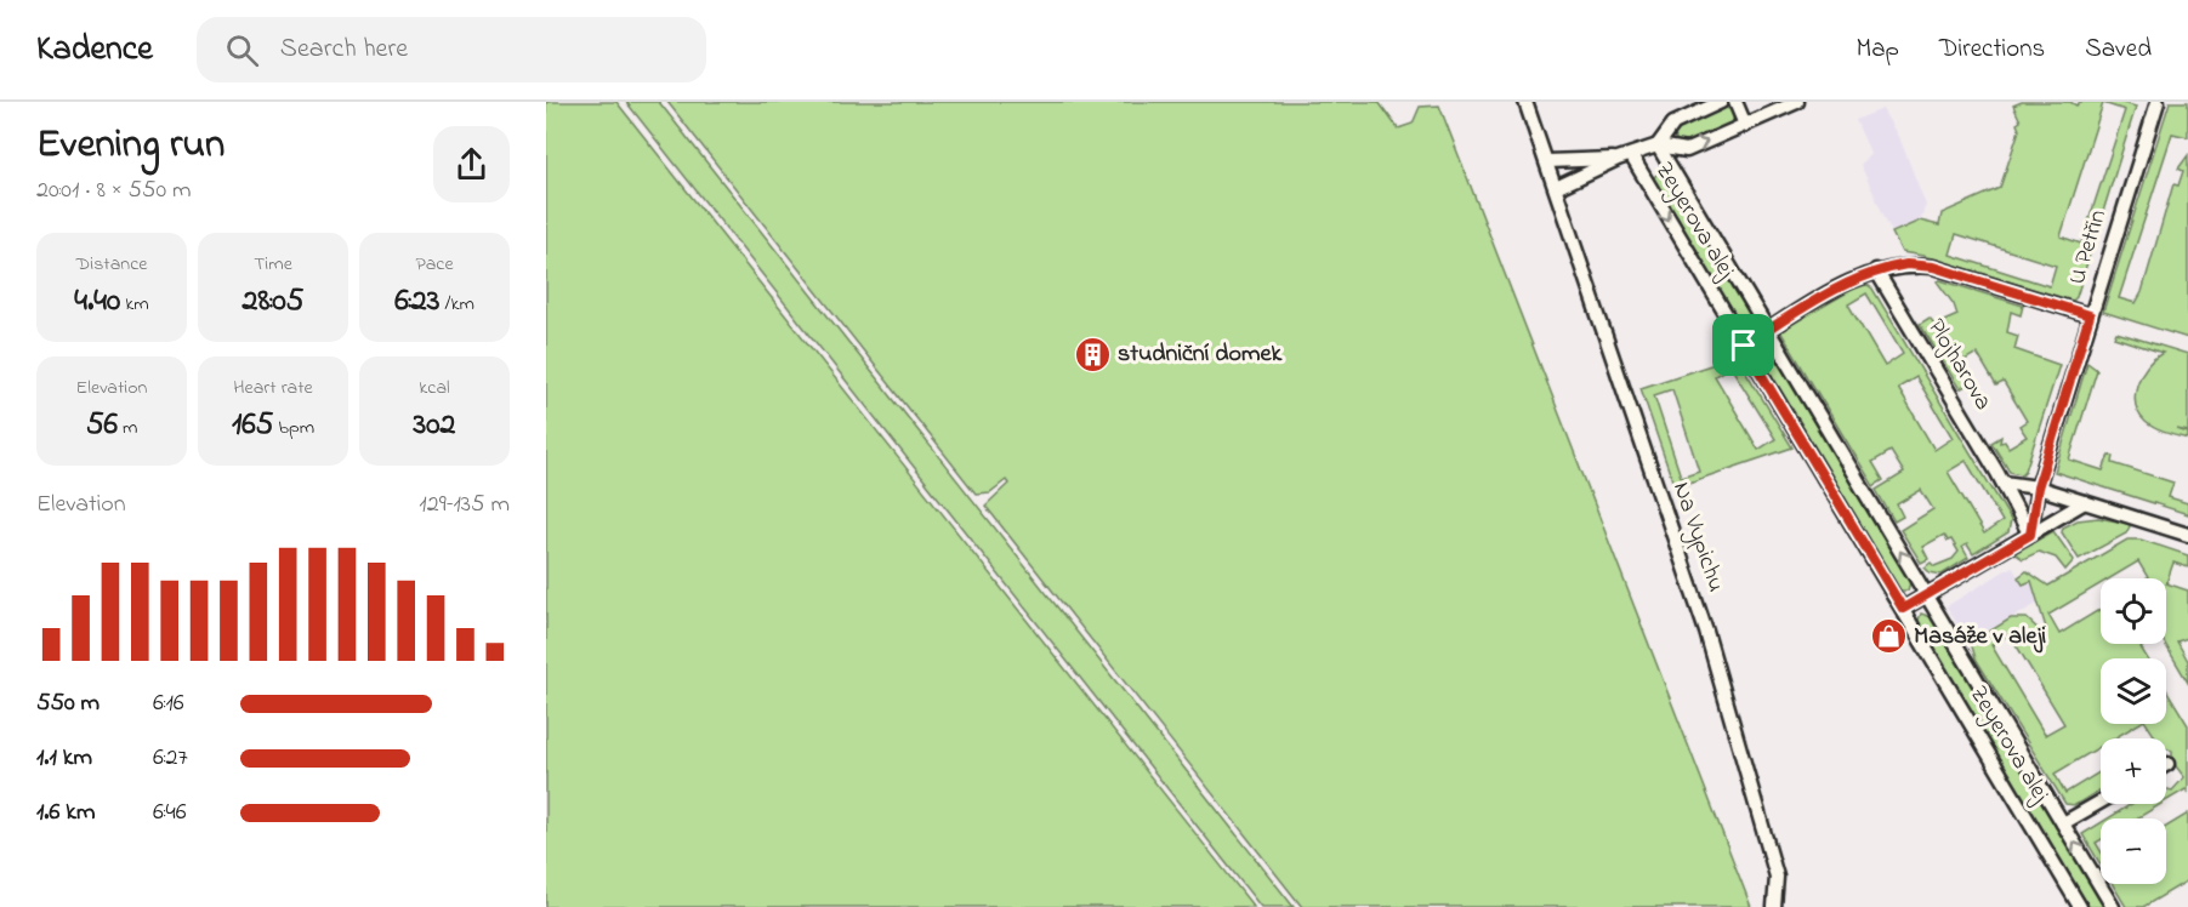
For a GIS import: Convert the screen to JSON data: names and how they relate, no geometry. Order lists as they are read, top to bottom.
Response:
{
  "streets": {
    "street": [
      "Zeyerova alej",
      "U Petřin",
      "Plojharova",
      "Na Vypichu"
    ]
  },
  "crossings": [
    ["U Petřin", "Plojharova"]
  ],
  "places": {
    "building": ["studniční domek"],
    "shop": ["Masáže v aleji"]
  },
  "page": {
    "header": "Kadence",
    "search": "Search here",
    "nav": ["Map", "Directions", "Saved"],
    "heading": ["Evening run", "20:01 · 8 × 550 m"],
    "stats": [
      ["Distance", "4.40 km"],
      ["Time", "28:05"],
      ["Pace", "6:23 /km"],
      ["Elevation", "56 m"],
      ["Heart rate", "165 bpm"],
      ["kcal", "302"]
    ],
    "chart": ["Elevation", "129–135 m"],
    "map_buttons": ["+", "−"],
    "list": [
      {
        "name": "550 m",
        "note": "6:16"
      },
      {
        "name": "1.1 km",
        "note": "6:27"
      },
      {
        "name": "1.6 km",
        "note": "6:46"
      }
    ]
  }
}
